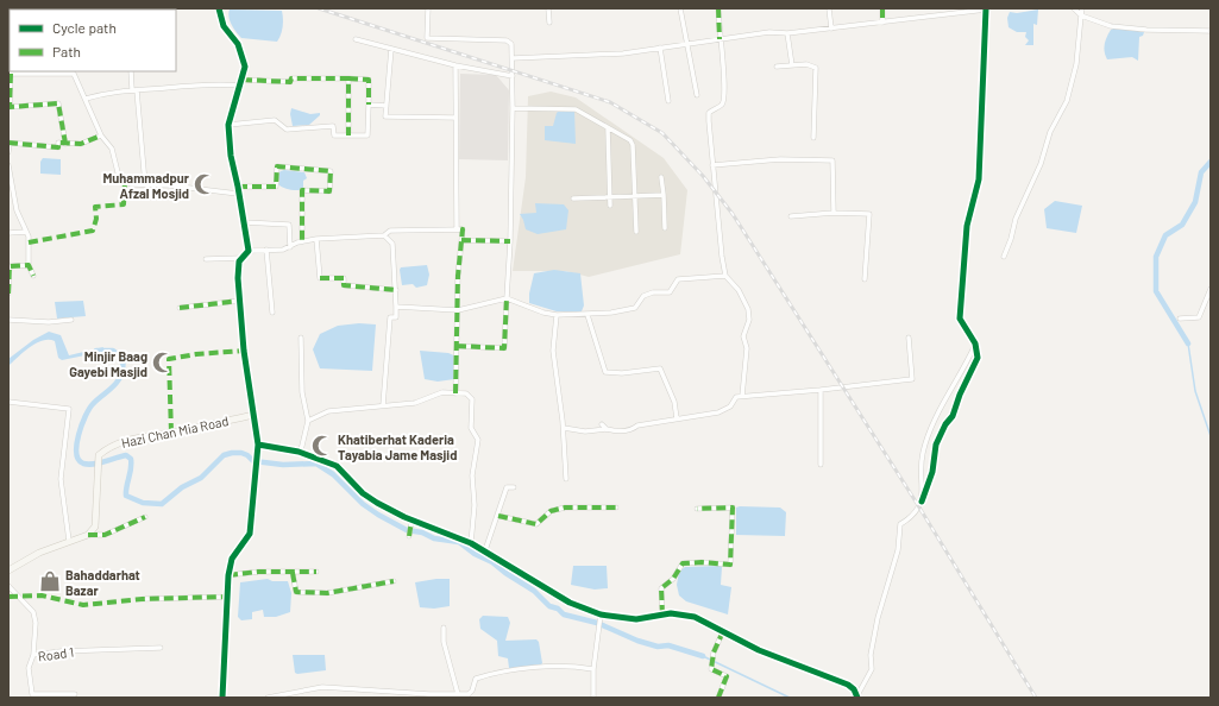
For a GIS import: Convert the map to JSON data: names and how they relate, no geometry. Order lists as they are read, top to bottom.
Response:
{
  "streets": {
    "street": ["Hazi Chan Mia Road", "Road 1"]
  },
  "places": {
    "mosque": ["Muhammadpur Afzal Mosjid", "Minjir Baag Gayebi Masjid", "Khatiberhat Kaderia Tayabia Jame Masjid"],
    "shop": ["Bahaddarhat Bazar"]
  },
  "legend": ["Cycle path", "Path"]
}
